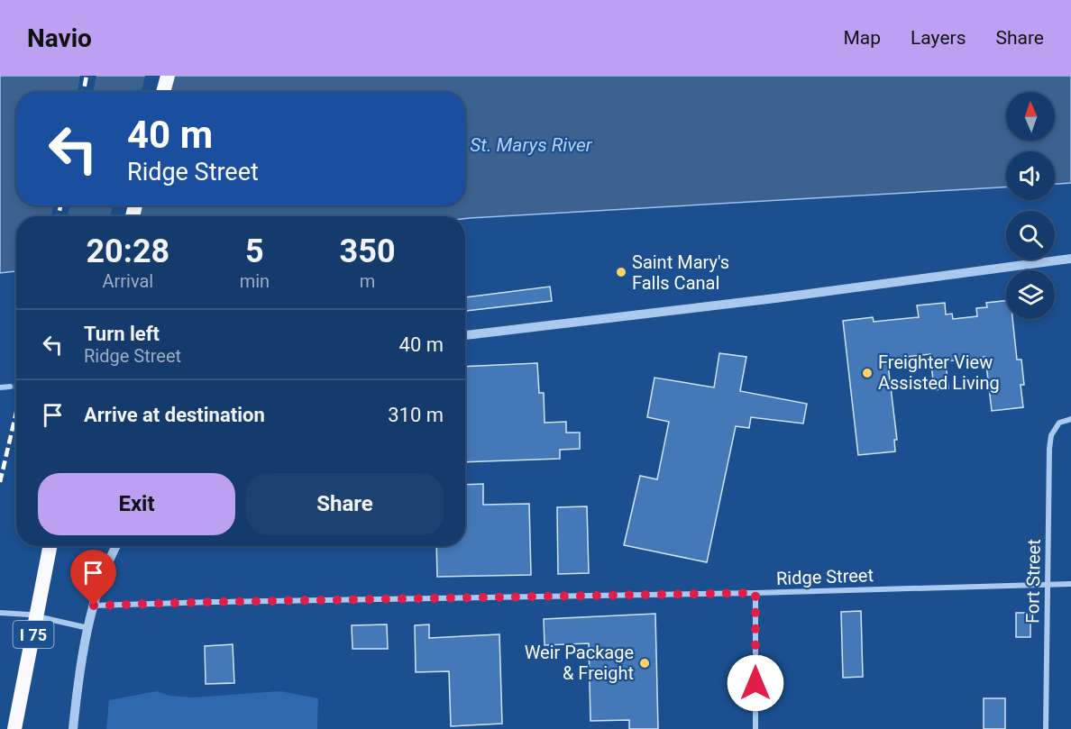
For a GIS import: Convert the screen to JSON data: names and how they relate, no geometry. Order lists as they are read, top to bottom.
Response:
{
  "streets": {
    "highway": ["I 75"],
    "street": ["Ridge Street", "Fort Street"]
  },
  "crossings": [
    ["Ridge Street", "Fort Street"]
  ],
  "water": ["St. Marys River"],
  "places": ["Saint Mary's Falls Canal", "Freighter View Assisted Living", "Weir Package & Freight"],
  "north": "top",
  "page": {
    "header": "Navio",
    "nav": ["Map", "Layers", "Share"],
    "turn": ["40 m", "Ridge Street"],
    "eta": [
      "20:28",
      "Arrival",
      "5",
      "min",
      "350",
      "m"
    ],
    "list": [
      {
        "name": "Turn left",
        "note": "Ridge Street",
        "value": "40 m"
      },
      {
        "name": "Arrive at destination",
        "value": "310 m"
      }
    ],
    "buttons": ["Exit", "Share"]
  }
}
